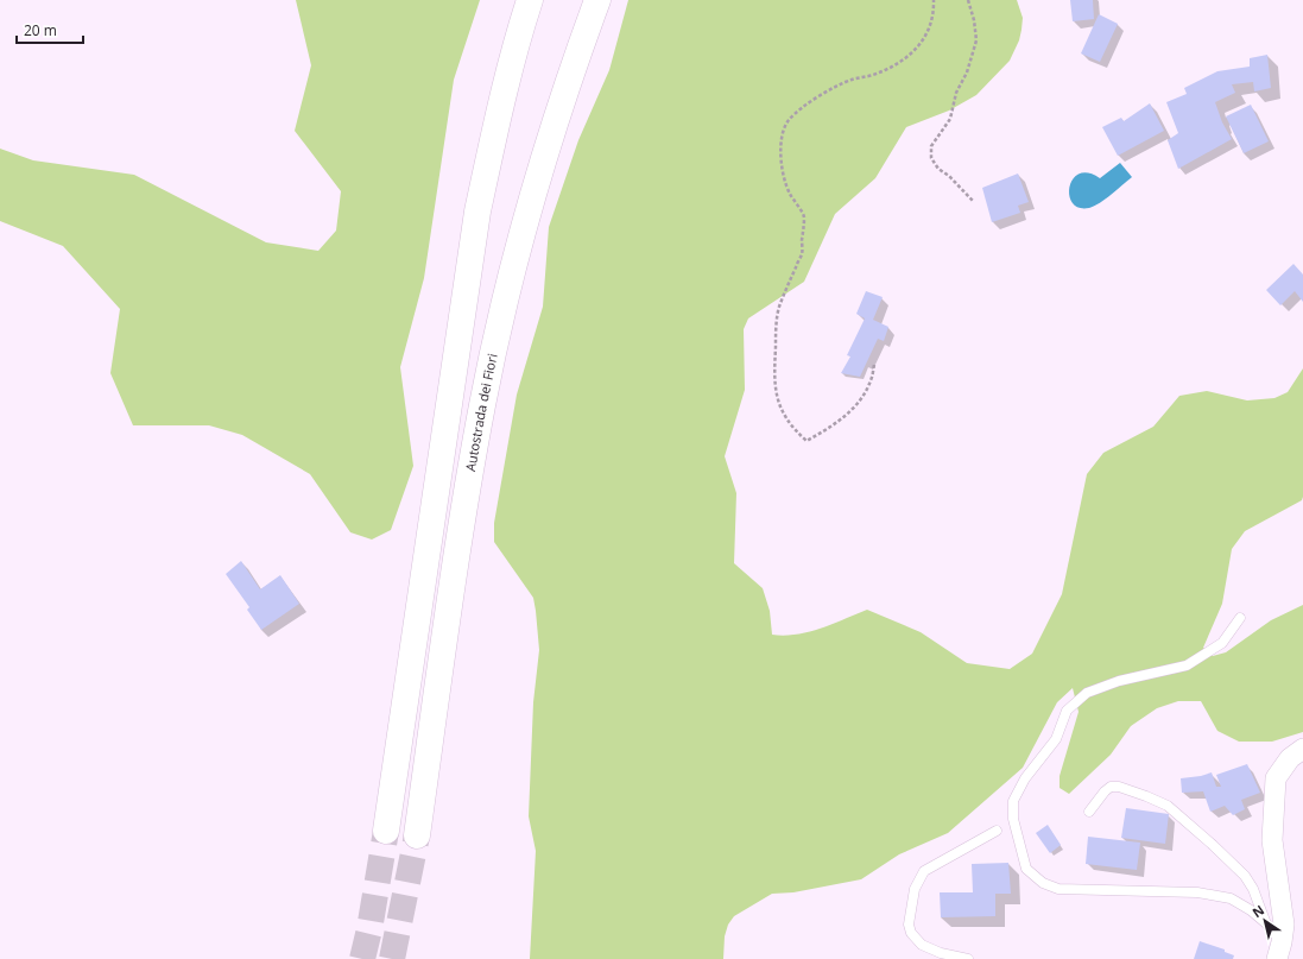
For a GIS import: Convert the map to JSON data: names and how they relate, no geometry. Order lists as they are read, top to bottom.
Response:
{
  "streets": {
    "highway": ["Autostrada dei Fiori"]
  },
  "scale_bar": "20 m",
  "north": "top left"
}
